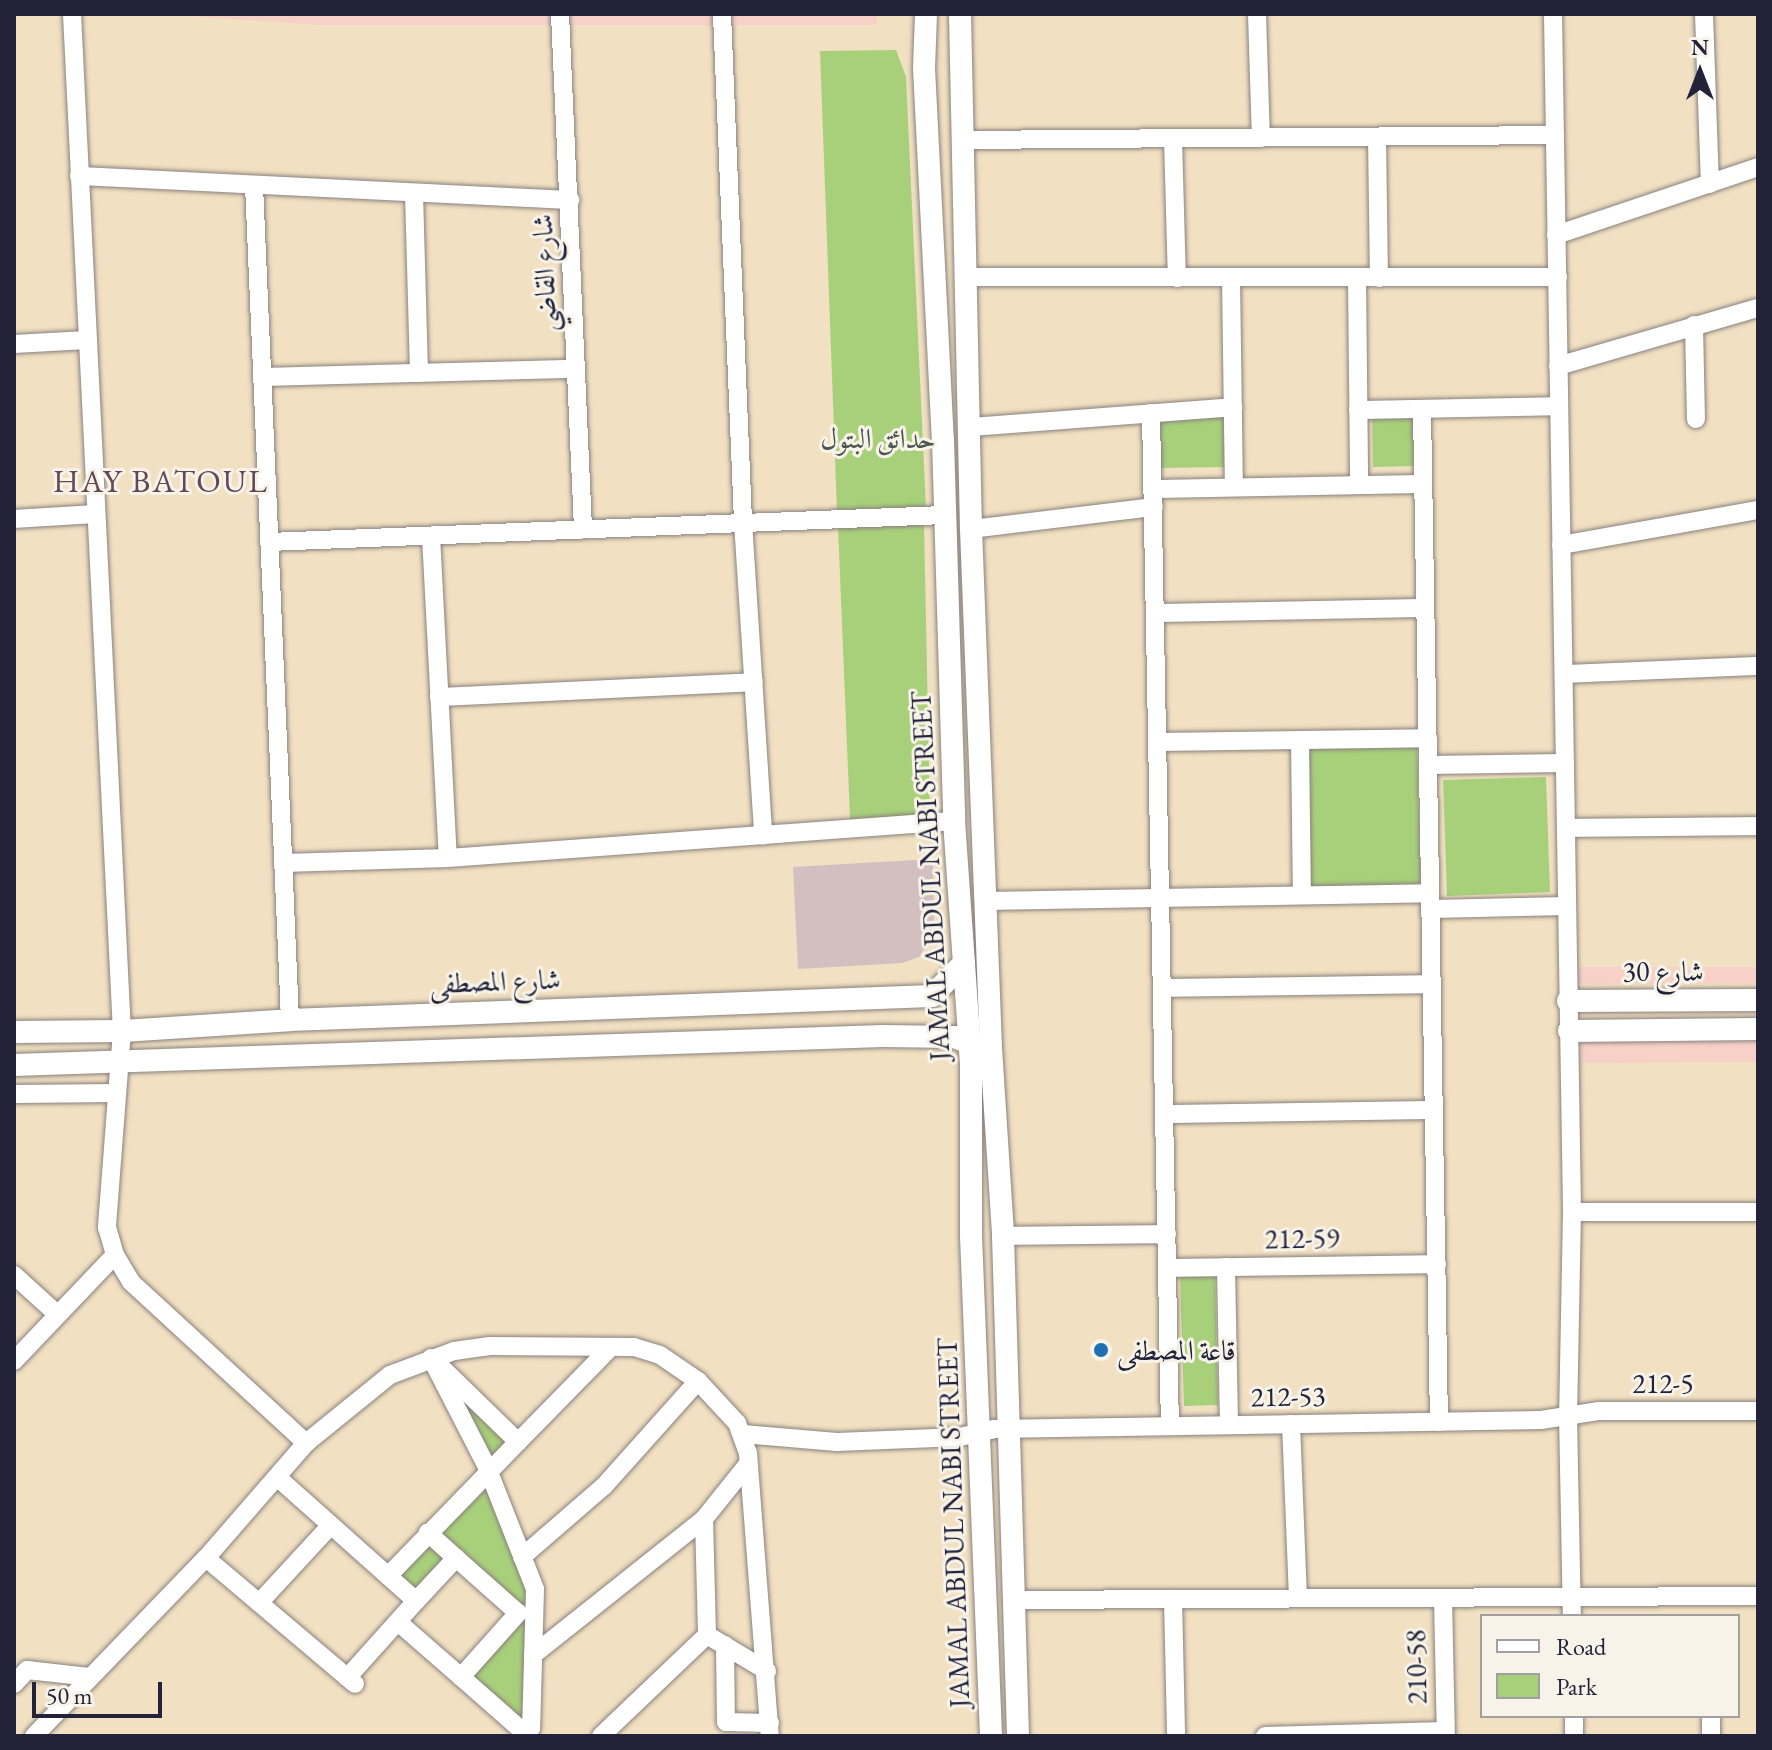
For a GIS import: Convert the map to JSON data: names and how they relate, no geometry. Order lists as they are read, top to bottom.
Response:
{
  "streets": {
    "street": [
      "شارع القاضي",
      "JAMAL ABDUL NABI STREET",
      "شارع 30",
      "شارع المصطفى",
      "212-59",
      "212-5",
      "212-53",
      "210-58"
    ]
  },
  "crossings": [
    ["JAMAL ABDUL NABI STREET", "شارع المصطفى"],
    ["JAMAL ABDUL NABI STREET", "212-53"],
    ["212-5", "212-53"]
  ],
  "districts": ["HAY BATOUL"],
  "parks": ["حدائق البتول"],
  "places": ["قاعة المصطفى"],
  "legend": ["Road", "Park"],
  "scale_bar": "50 m",
  "north": "top"
}
